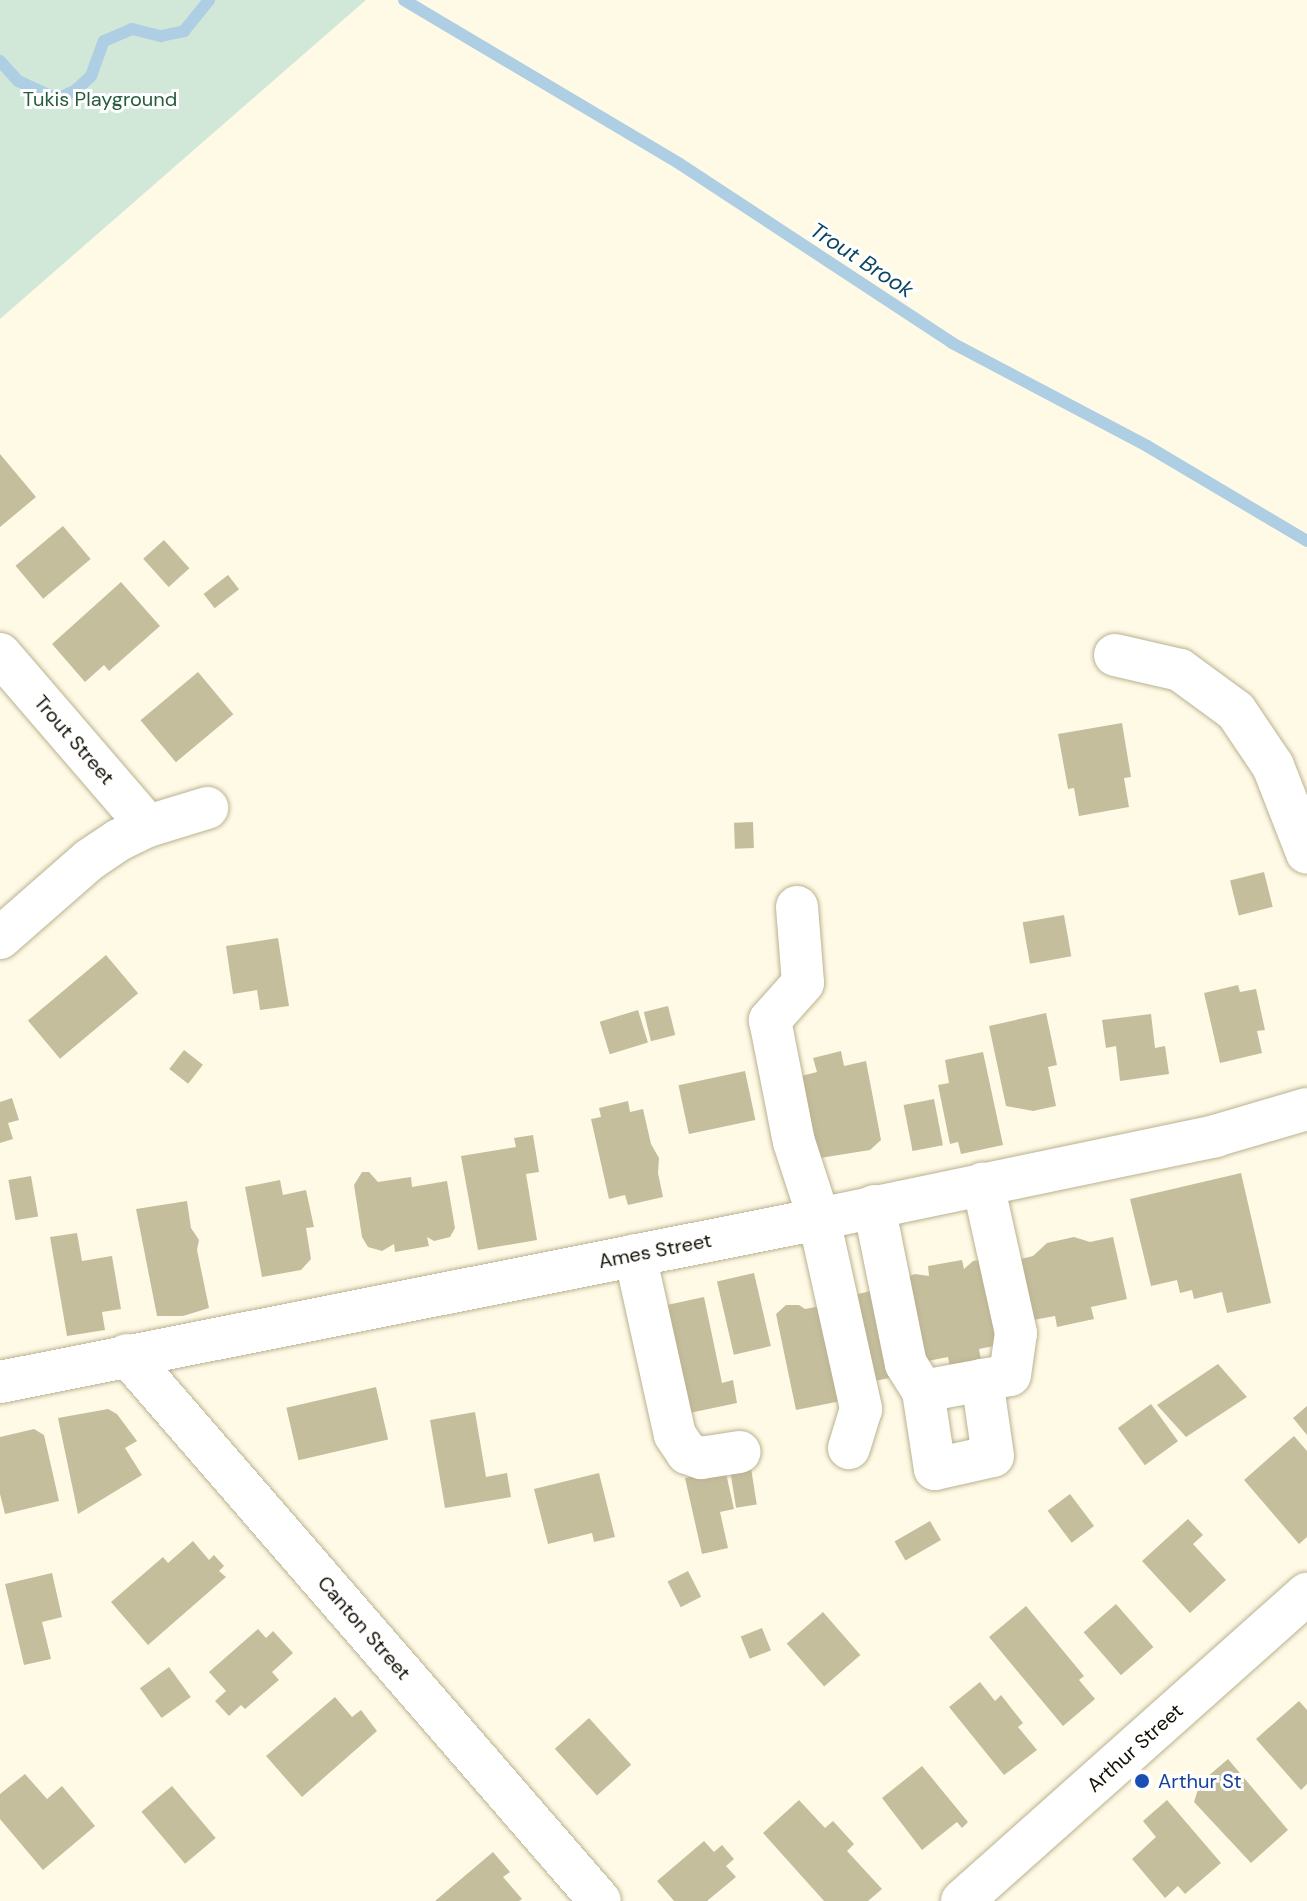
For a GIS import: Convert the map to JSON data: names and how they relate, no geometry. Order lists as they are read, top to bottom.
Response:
{
  "streets": {
    "street": [
      "Trout Street",
      "Ames Street",
      "Canton Street",
      "Arthur Street"
    ]
  },
  "crossings": [
    ["Ames Street", "Canton Street"]
  ],
  "water": ["Trout Brook"],
  "parks": ["Tukis Playground"],
  "places": ["Arthur St"]
}
